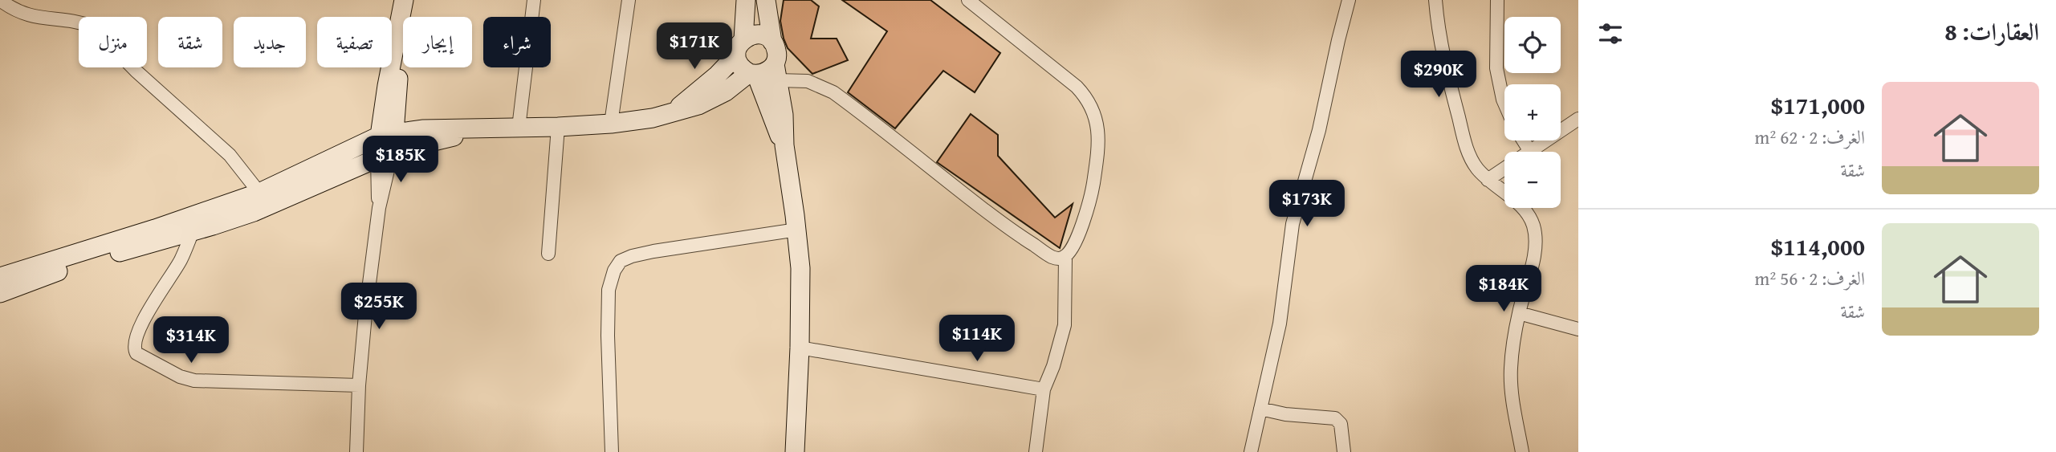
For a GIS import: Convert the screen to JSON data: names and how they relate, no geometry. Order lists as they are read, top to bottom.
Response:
{
  "page": {
    "heading": "العقارات: 8",
    "map_buttons": ["+", "−"],
    "chip": [
      "شراء",
      "إيجار",
      "تصفية",
      "جديد",
      "شقة",
      "منزل"
    ],
    "price": [
      "$171K",
      "$290K",
      "$185K",
      "$173K",
      "$184K",
      "$255K",
      "$114K",
      "$314K"
    ],
    "list": [
      {
        "name": "$171,000",
        "note": "الغرف: 2 · 62 m² · شقة"
      },
      {
        "name": "$114,000",
        "note": "الغرف: 2 · 56 m² · شقة"
      }
    ]
  }
}
